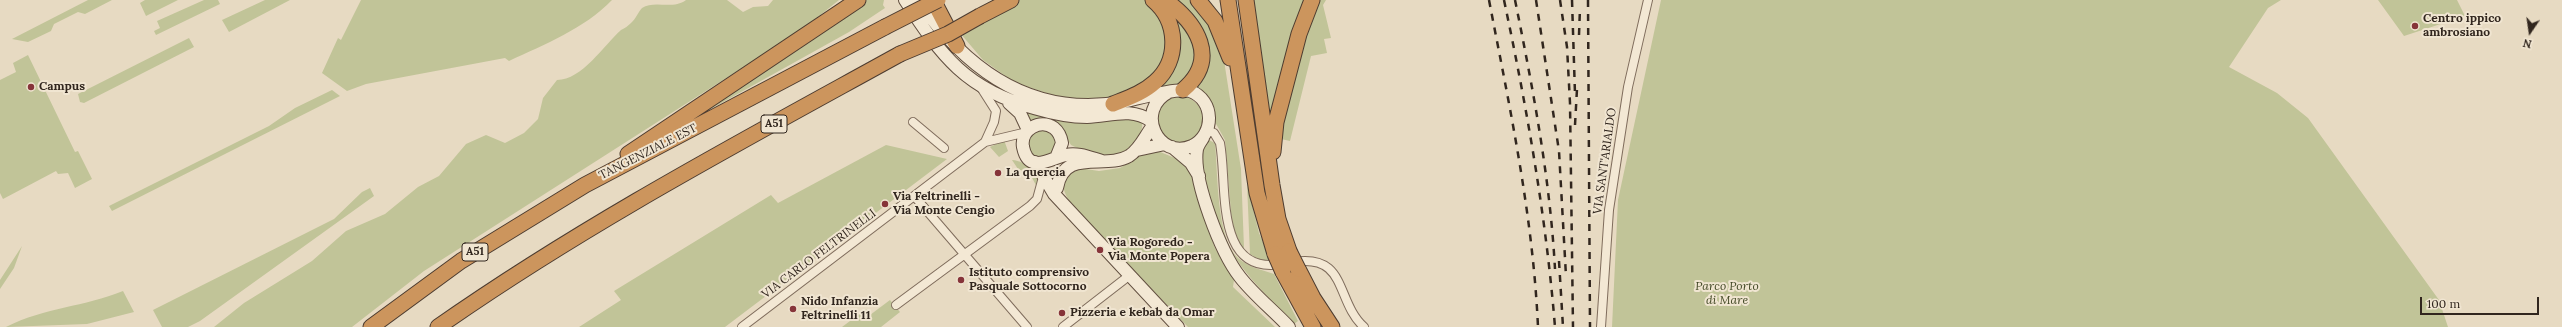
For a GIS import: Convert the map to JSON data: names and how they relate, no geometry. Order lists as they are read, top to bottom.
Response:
{
  "streets": {
    "highway": ["A51", "TANGENZIALE EST"],
    "street": ["VIA SANT'ARIALDO", "VIA CARLO FELTRINELLI"]
  },
  "parks": ["Parco Porto di Mare"],
  "places": [
    "Centro ippico ambrosiano",
    "Campus",
    "La quercia",
    "Via Feltrinelli - Via Monte Cengio",
    "Via Rogoredo - Via Monte Popera",
    "Istituto comprensivo Pasquale Sottocorno",
    "Nido Infanzia Feltrinelli 11",
    "Pizzeria e kebab da Omar"
  ],
  "scale_bar": "100 m",
  "north": "bottom"
}
